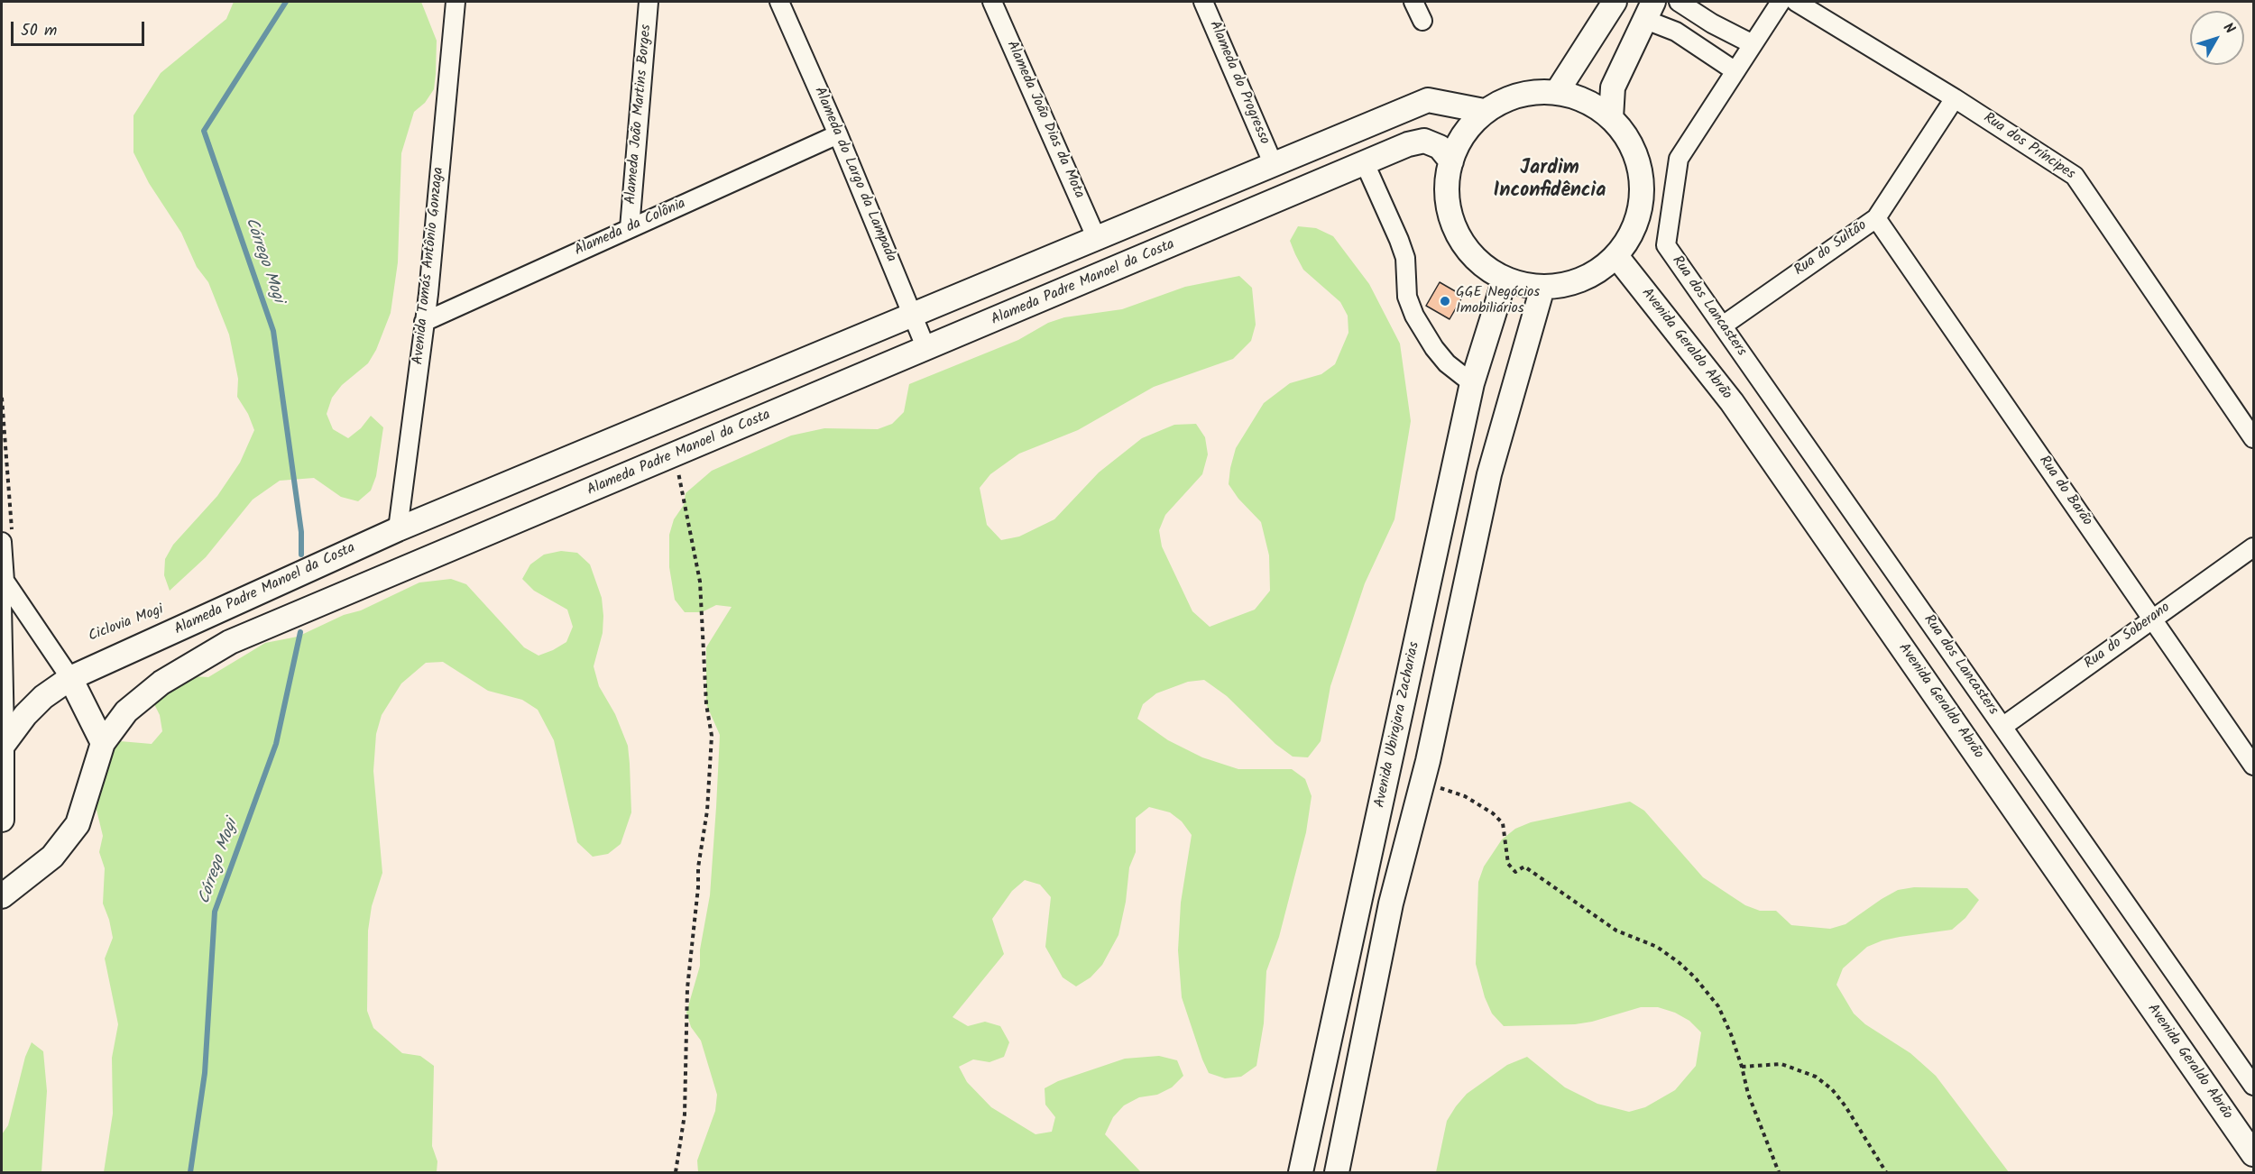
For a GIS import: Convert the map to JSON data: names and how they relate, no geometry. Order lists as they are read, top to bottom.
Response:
{
  "streets": {
    "main road": ["Alameda Padre Manoel da Costa", "Avenida Geraldo Abrão", "Avenida Ubirajara Zacharias"],
    "street": [
      "Alameda do Progresso",
      "Alameda João Martins Borges",
      "Alameda João Dias da Mota",
      "Rua dos Príncipes",
      "Alameda do Largo da Lampada",
      "Alameda da Colônia",
      "Rua do Sultão",
      "Avenida Tomás Antônio Gonzaga",
      "Rua dos Lancasters",
      "Rua do Barão",
      "Rua do Soberano"
    ]
  },
  "crossings": [
    ["Alameda do Progresso", "Alameda Padre Manoel da Costa"],
    ["Alameda João Martins Borges", "Alameda da Colônia"],
    ["Alameda João Dias da Mota", "Alameda Padre Manoel da Costa"],
    ["Rua dos Príncipes", "Rua do Sultão"],
    ["Alameda do Largo da Lampada", "Alameda da Colônia"],
    ["Alameda do Largo da Lampada", "Alameda Padre Manoel da Costa"],
    ["Alameda da Colônia", "Avenida Tomás Antônio Gonzaga"],
    ["Rua do Sultão", "Rua dos Lancasters"],
    ["Rua do Sultão", "Rua do Barão"],
    ["Avenida Tomás Antônio Gonzaga", "Alameda Padre Manoel da Costa"],
    ["Rua dos Lancasters", "Rua do Soberano"],
    ["Rua do Barão", "Rua do Soberano"]
  ],
  "districts": ["Jardim Inconfidência"],
  "water": ["Córrego Mogi"],
  "places": ["GGE Negócios Imobiliários"],
  "scale_bar": "50 m",
  "north": "top right"
}
